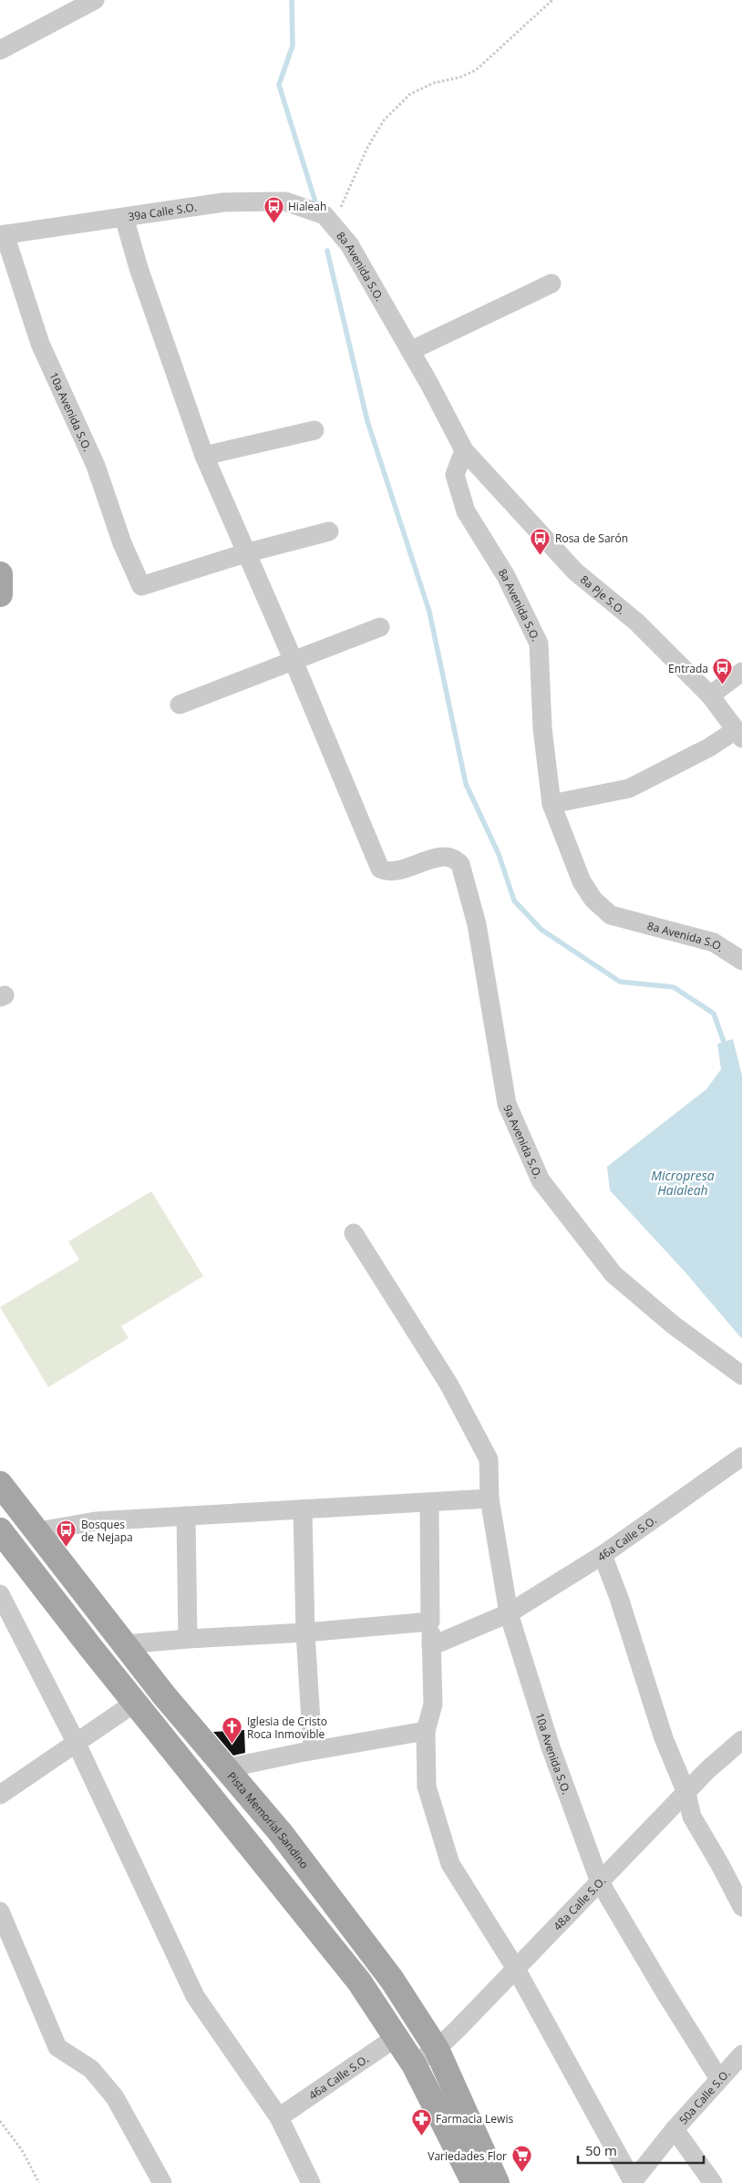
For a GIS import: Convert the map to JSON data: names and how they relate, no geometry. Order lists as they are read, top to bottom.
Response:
{
  "streets": {
    "main road": ["Pista Memorial Sandino"],
    "street": [
      "39a Calle S.O.",
      "8a Avenida S.O.",
      "10a Avenida S.O.",
      "8a Pje S.O.",
      "9a Avenida S.O.",
      "46a Calle S.O.",
      "48a Calle S.O.",
      "50a Calle S.O."
    ]
  },
  "crossings": [
    ["39a Calle S.O.", "8a Avenida S.O."],
    ["39a Calle S.O.", "10a Avenida S.O."],
    ["8a Avenida S.O.", "8a Pje S.O."],
    ["10a Avenida S.O.", "46a Calle S.O."],
    ["10a Avenida S.O.", "48a Calle S.O."],
    ["10a Avenida S.O.", "50a Calle S.O."],
    ["Pista Memorial Sandino", "48a Calle S.O."]
  ],
  "water": ["Micropresa Haialeah"],
  "places": {
    "bus stop": [
      "Hialeah",
      "Rosa de Sarón",
      "Entrada",
      "Bosques de Nejapa"
    ],
    "church": ["Iglesia de Cristo Roca Inmovible"],
    "pharmacy": ["Farmacia Lewis"],
    "supermarket": ["Variedades Flor"]
  },
  "scale_bar": "50 m"
}
